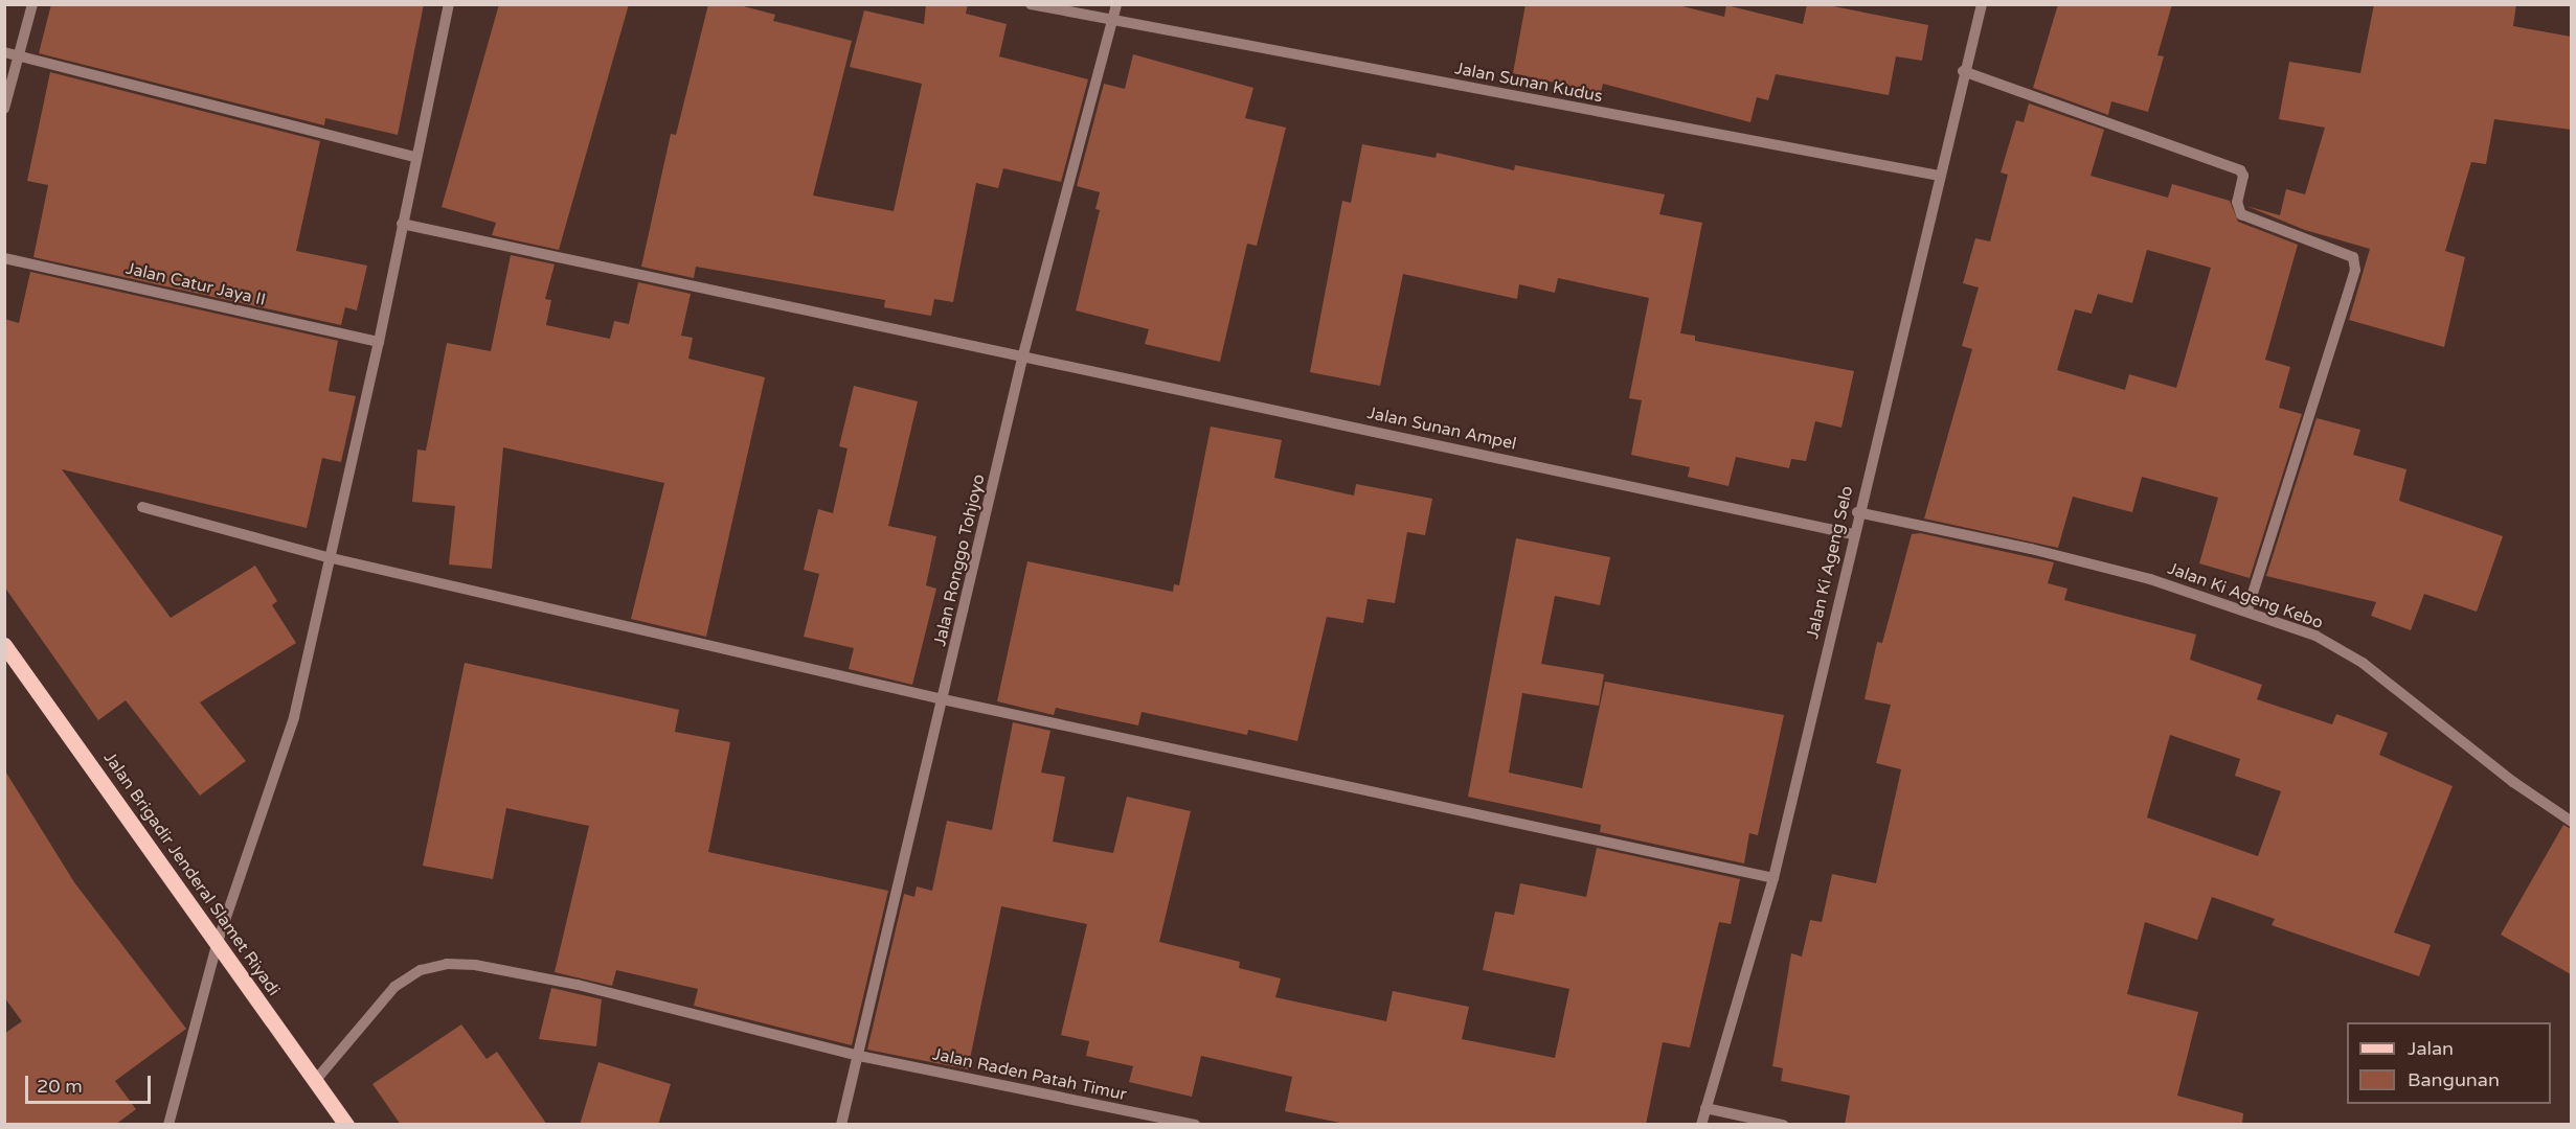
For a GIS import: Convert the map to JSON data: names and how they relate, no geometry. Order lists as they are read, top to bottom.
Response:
{
  "streets": {
    "main road": ["Jalan Brigadir Jenderal Slamet Riyadi"],
    "street": [
      "Jalan Sunan Kudus",
      "Jalan Catur Jaya II",
      "Jalan Sunan Ampel",
      "Jalan Ronggo Tohjoyo",
      "Jalan Ki Ageng Selo",
      "Jalan Ki Ageng Kebo",
      "Jalan Raden Patah Timur"
    ]
  },
  "crossings": [
    ["Jalan Sunan Kudus", "Jalan Ronggo Tohjoyo"],
    ["Jalan Sunan Kudus", "Jalan Ki Ageng Selo"],
    ["Jalan Sunan Ampel", "Jalan Ronggo Tohjoyo"],
    ["Jalan Sunan Ampel", "Jalan Ki Ageng Selo"],
    ["Jalan Ronggo Tohjoyo", "Jalan Raden Patah Timur"],
    ["Jalan Ki Ageng Selo", "Jalan Ki Ageng Kebo"],
    ["Jalan Brigadir Jenderal Slamet Riyadi", "Jalan Raden Patah Timur"]
  ],
  "legend": ["Jalan", "Bangunan"],
  "scale_bar": "20 m"
}
